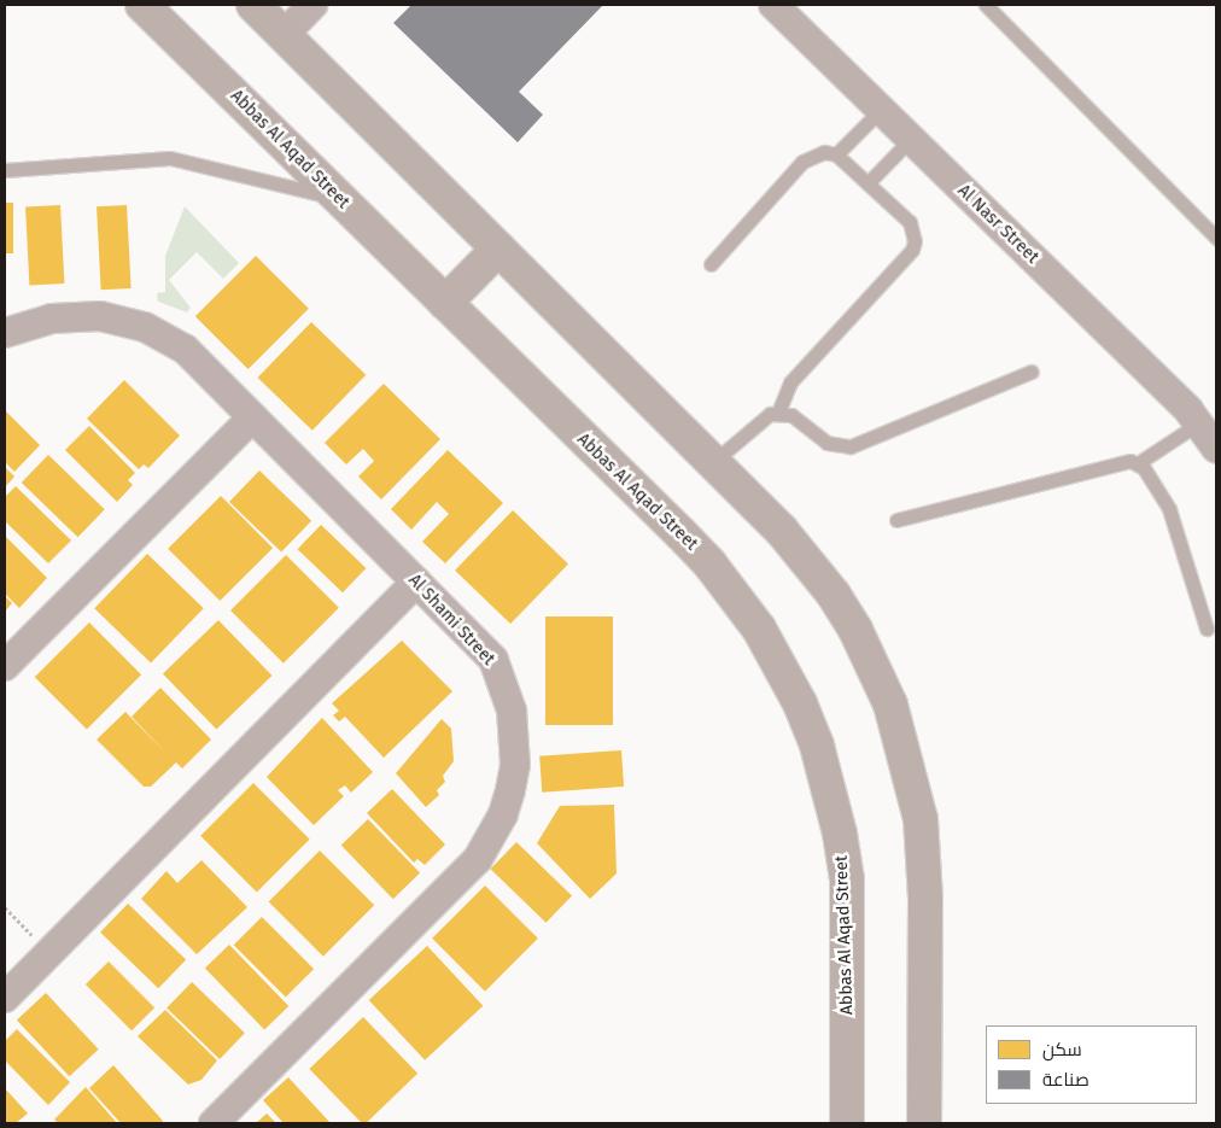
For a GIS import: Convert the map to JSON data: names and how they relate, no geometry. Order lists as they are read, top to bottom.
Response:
{
  "streets": {
    "street": ["Abbas Al Aqad Street", "Al Nasr Street", "Al Shami Street"]
  },
  "legend": ["سكن", "صناعة"]
}
